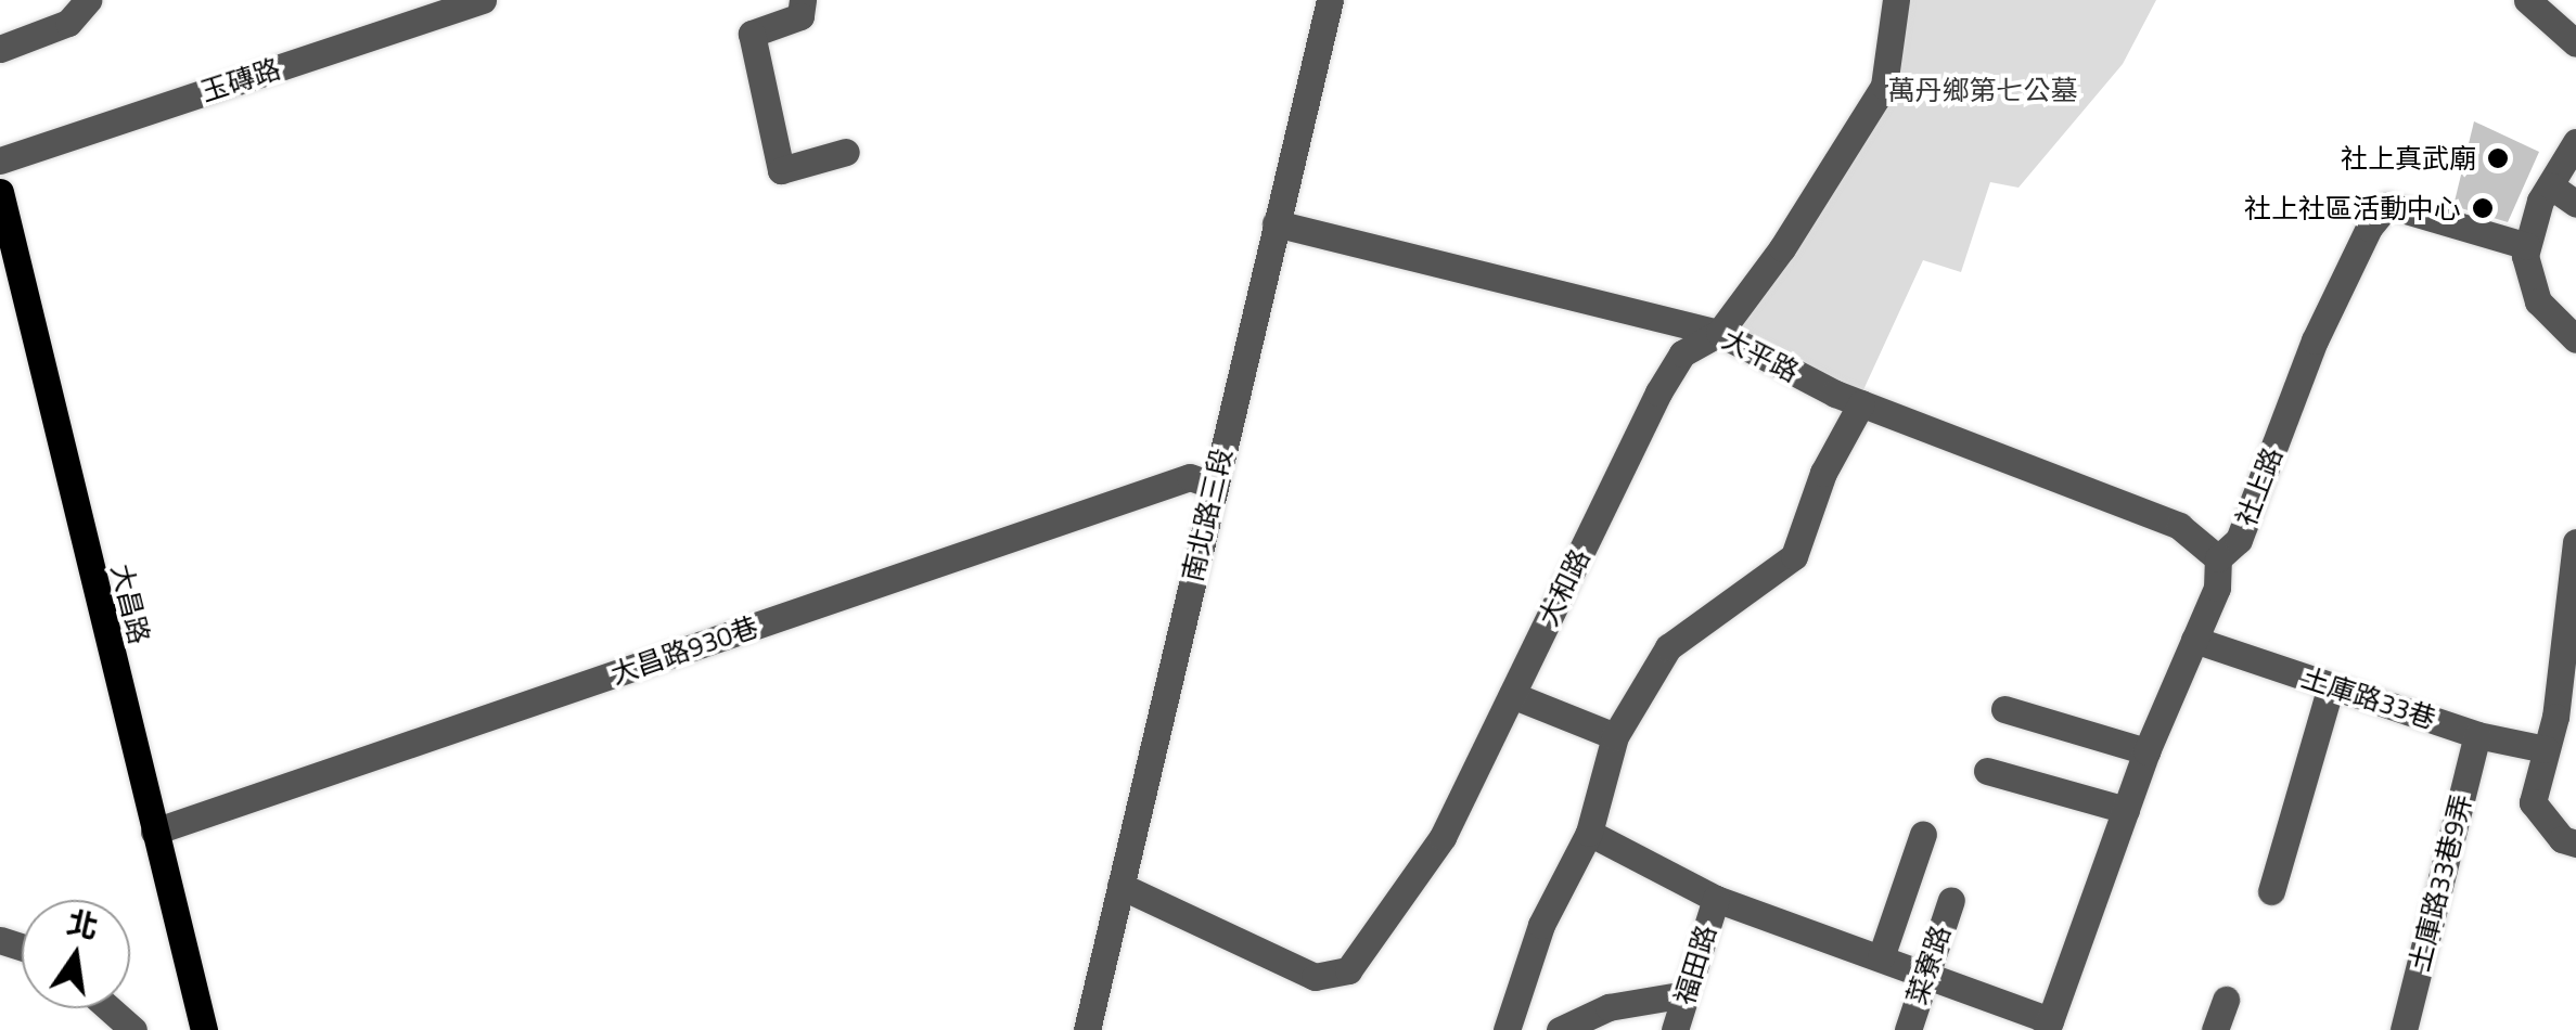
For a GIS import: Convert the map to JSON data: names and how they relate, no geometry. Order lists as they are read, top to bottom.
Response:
{
  "streets": {
    "main road": ["大昌路"],
    "street": [
      "玉磚路",
      "大平路",
      "社上路",
      "南北路三段",
      "大和路",
      "大昌路930巷",
      "土庫路33巷",
      "土庫路33巷9弄",
      "福田路",
      "菜寮路"
    ]
  },
  "crossings": [
    ["大平路", "社上路"],
    ["大平路", "南北路三段"],
    ["大平路", "大和路"],
    ["社上路", "土庫路33巷"],
    ["南北路三段", "大和路"],
    ["南北路三段", "大昌路930巷"],
    ["大昌路", "大昌路930巷"],
    ["土庫路33巷", "土庫路33巷9弄"]
  ],
  "parks": ["萬丹鄉第七公墓"],
  "places": ["社上真武廟", "社上社區活動中心"],
  "north": "top"
}
